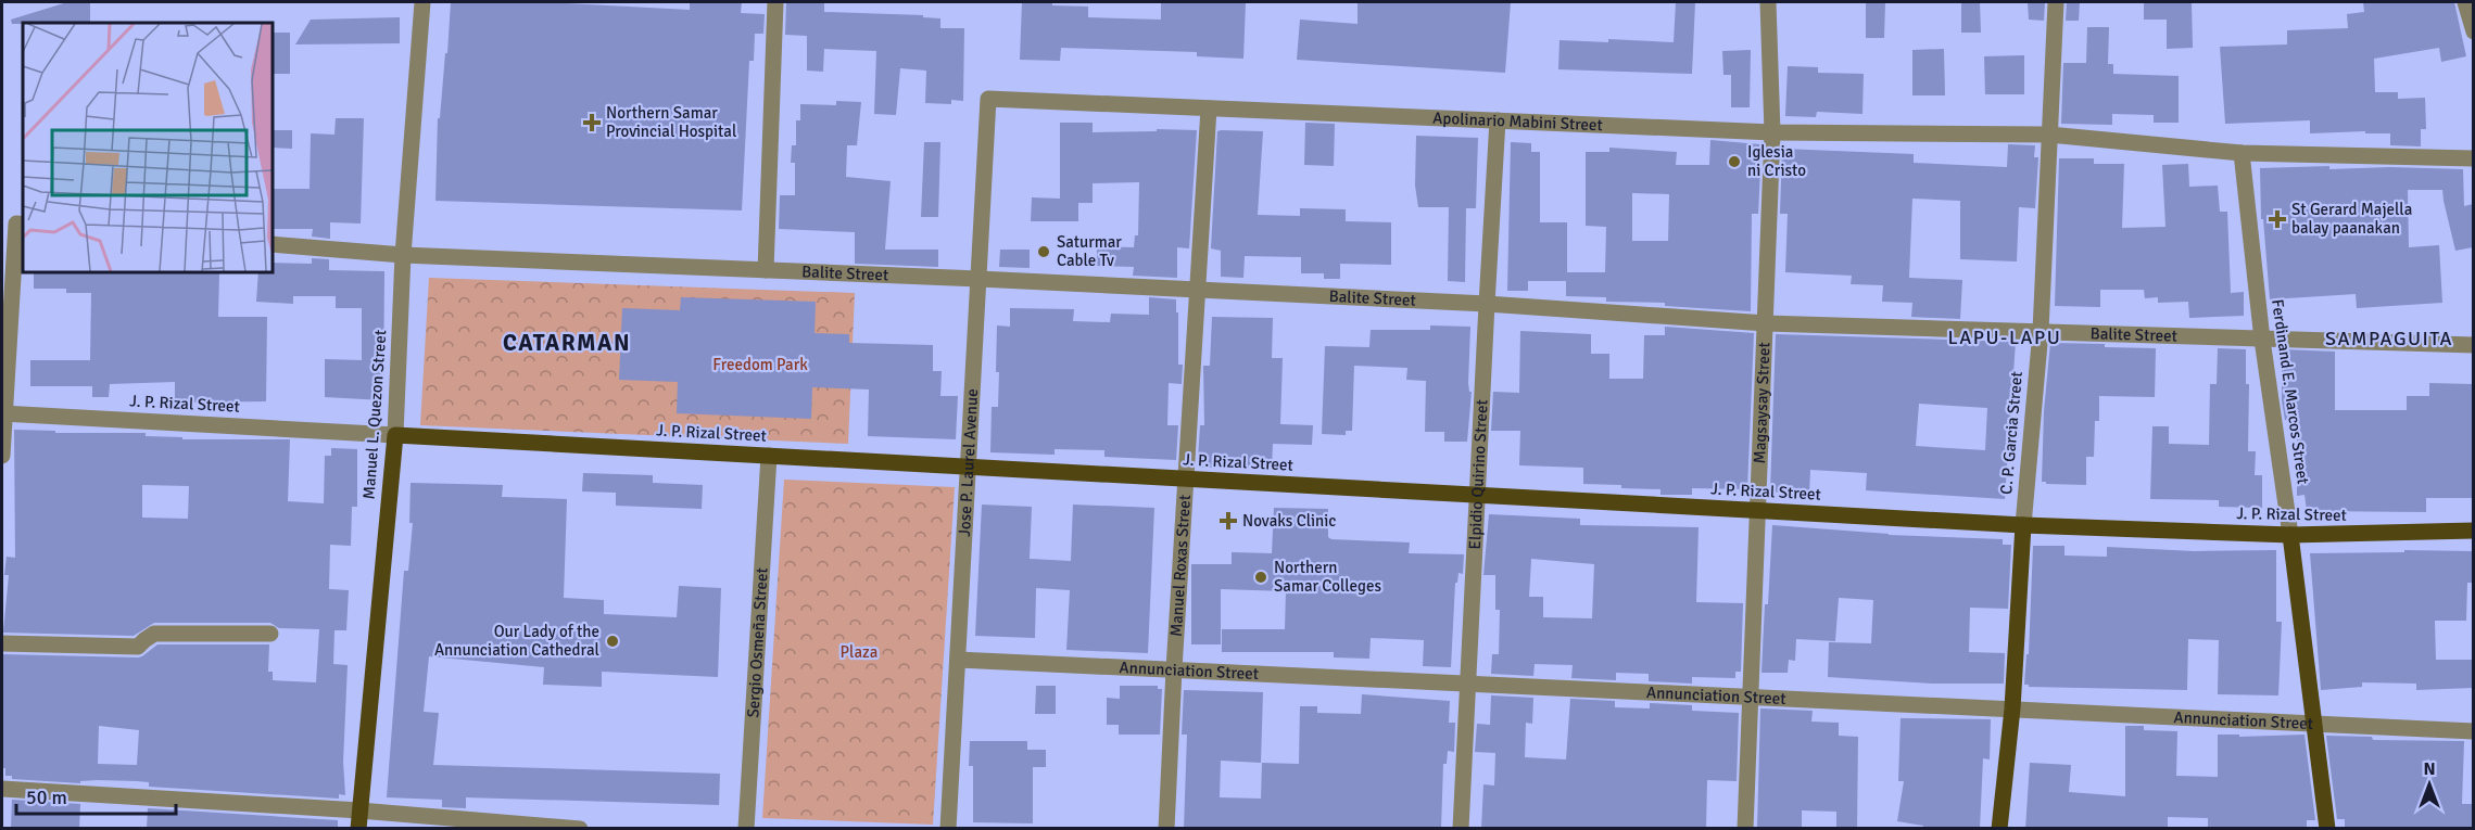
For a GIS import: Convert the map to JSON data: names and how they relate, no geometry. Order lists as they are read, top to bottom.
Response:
{
  "streets": {
    "main road": [
      "Ferdinand E. Marcos Street",
      "J. P. Rizal Street",
      "Manuel L. Quezon Street",
      "C. P. Garcia Street"
    ],
    "street": [
      "Apolinario Mabini Street",
      "Balite Street",
      "Magsaysay Street",
      "Jose P. Laurel Avenue",
      "Elpidio Quirino Street",
      "Manuel Roxas Street",
      "Sergio Osmeña Street",
      "Annunciation Street"
    ]
  },
  "crossings": [
    ["Apolinario Mabini Street", "Ferdinand E. Marcos Street"],
    ["Apolinario Mabini Street", "Magsaysay Street"],
    ["Apolinario Mabini Street", "C. P. Garcia Street"],
    ["Apolinario Mabini Street", "Jose P. Laurel Avenue"],
    ["Apolinario Mabini Street", "Elpidio Quirino Street"],
    ["Apolinario Mabini Street", "Manuel Roxas Street"],
    ["Balite Street", "Ferdinand E. Marcos Street"],
    ["Balite Street", "Magsaysay Street"],
    ["Balite Street", "Manuel L. Quezon Street"],
    ["Balite Street", "C. P. Garcia Street"],
    ["Balite Street", "Jose P. Laurel Avenue"],
    ["Balite Street", "Elpidio Quirino Street"],
    ["Balite Street", "Manuel Roxas Street"],
    ["Ferdinand E. Marcos Street", "J. P. Rizal Street"],
    ["Ferdinand E. Marcos Street", "Annunciation Street"],
    ["Magsaysay Street", "J. P. Rizal Street"],
    ["Magsaysay Street", "Annunciation Street"],
    ["J. P. Rizal Street", "Manuel L. Quezon Street"],
    ["J. P. Rizal Street", "C. P. Garcia Street"],
    ["J. P. Rizal Street", "Jose P. Laurel Avenue"],
    ["J. P. Rizal Street", "Elpidio Quirino Street"],
    ["J. P. Rizal Street", "Manuel Roxas Street"],
    ["J. P. Rizal Street", "Sergio Osmeña Street"],
    ["C. P. Garcia Street", "Annunciation Street"],
    ["Jose P. Laurel Avenue", "Annunciation Street"],
    ["Elpidio Quirino Street", "Annunciation Street"],
    ["Manuel Roxas Street", "Annunciation Street"]
  ],
  "districts": ["LAPU-LAPU", "SAMPAGUITA", "CATARMAN"],
  "parks": ["Freedom Park", "Plaza"],
  "places": {
    "health": ["Northern Samar Provincial Hospital", "St Gerard Majella balay paanakan", "Novaks Clinic"],
    "other": [
      "Iglesia ni Cristo",
      "Saturmar Cable Tv",
      "Northern Samar Colleges",
      "Our Lady of the Annunciation Cathedral"
    ]
  },
  "scale_bar": "50 m",
  "north": "top"
}
